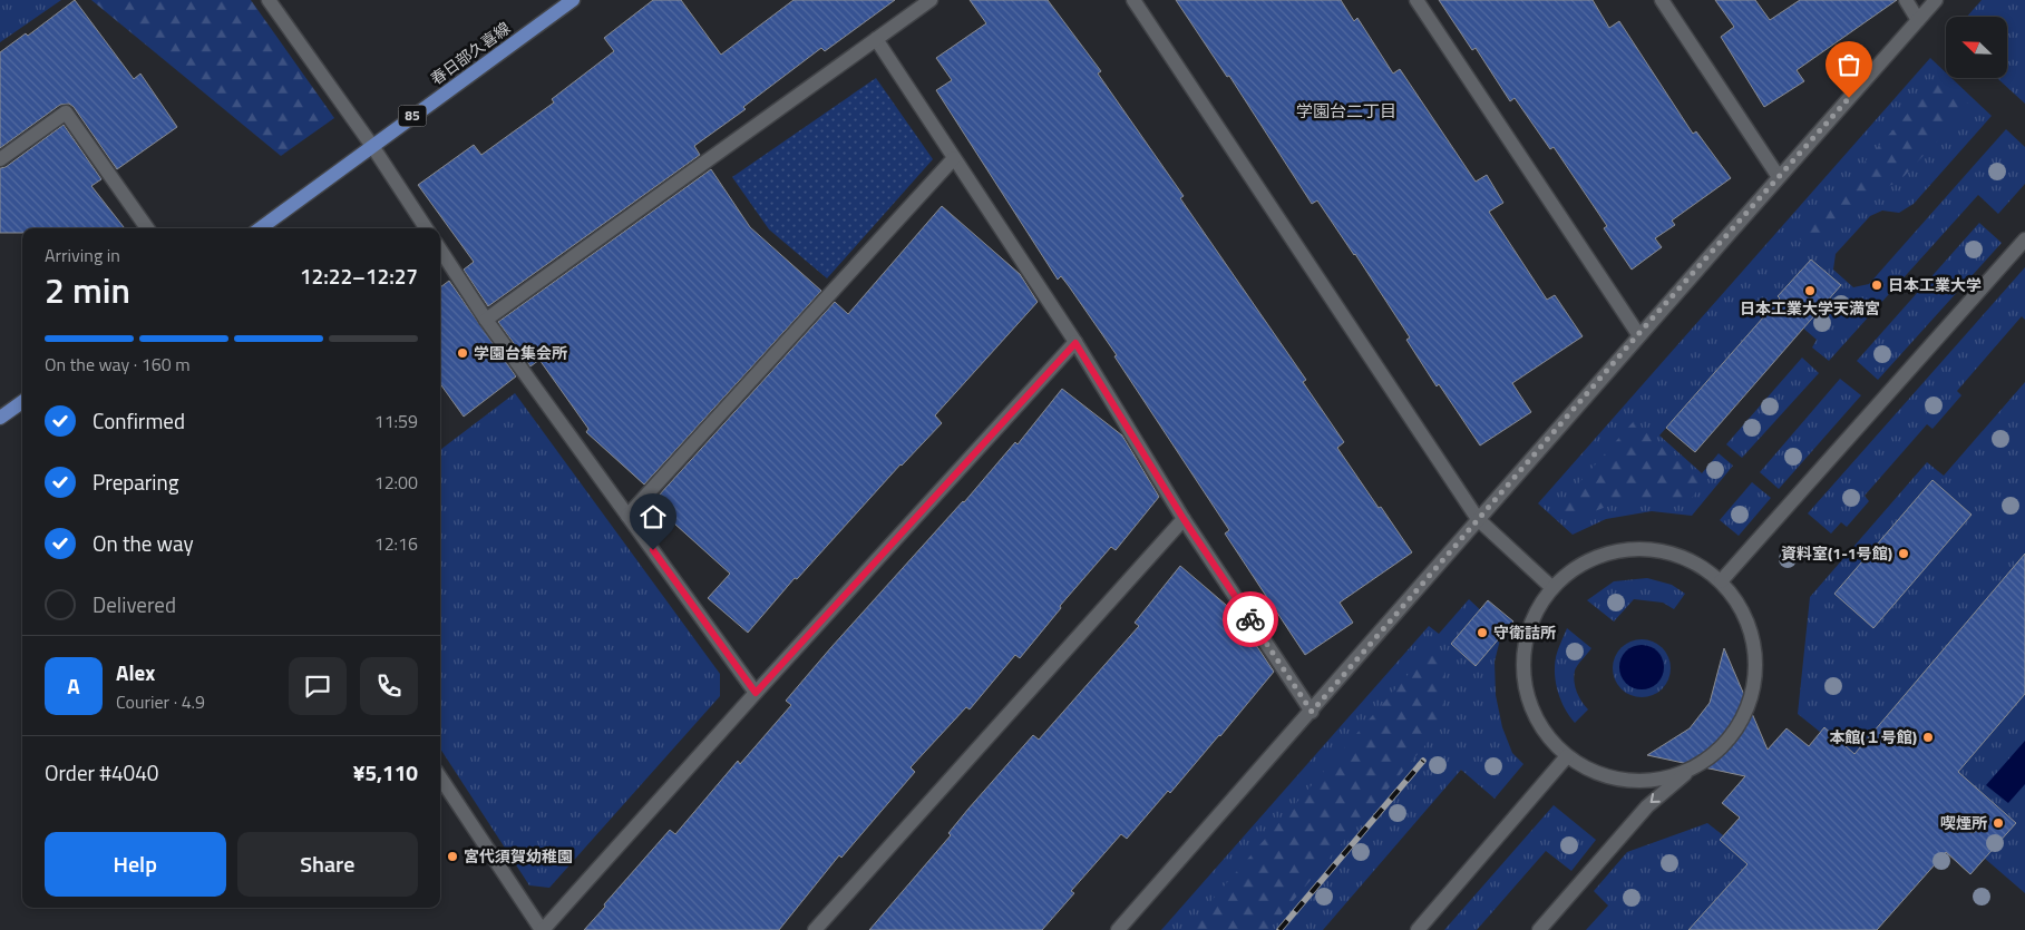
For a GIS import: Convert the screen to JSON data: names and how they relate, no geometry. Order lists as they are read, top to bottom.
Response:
{
  "streets": {
    "main road": ["春日部久喜線", "85"]
  },
  "districts": ["学園台二丁目"],
  "places": [
    "日本工業大学",
    "日本工業大学天満宮",
    "学園台集会所",
    "資料室(1-1号館)",
    "守衛詰所",
    "本館(１号館)",
    "喫煙所",
    "宮代須賀幼稚園"
  ],
  "north": "top left",
  "page": {
    "heading": ["2 min", "Arriving in", "12:22–12:27"],
    "panel": [
      "Alex",
      "Courier · 4.9",
      "Order #4040",
      "¥5,110"
    ],
    "bar": "On the way · 160 m",
    "list": [
      ["Confirmed", "11:59"],
      ["Preparing", "12:00"],
      ["On the way", "12:16"],
      "Delivered"
    ],
    "round": "A",
    "buttons": ["Help", "Share"]
  }
}
